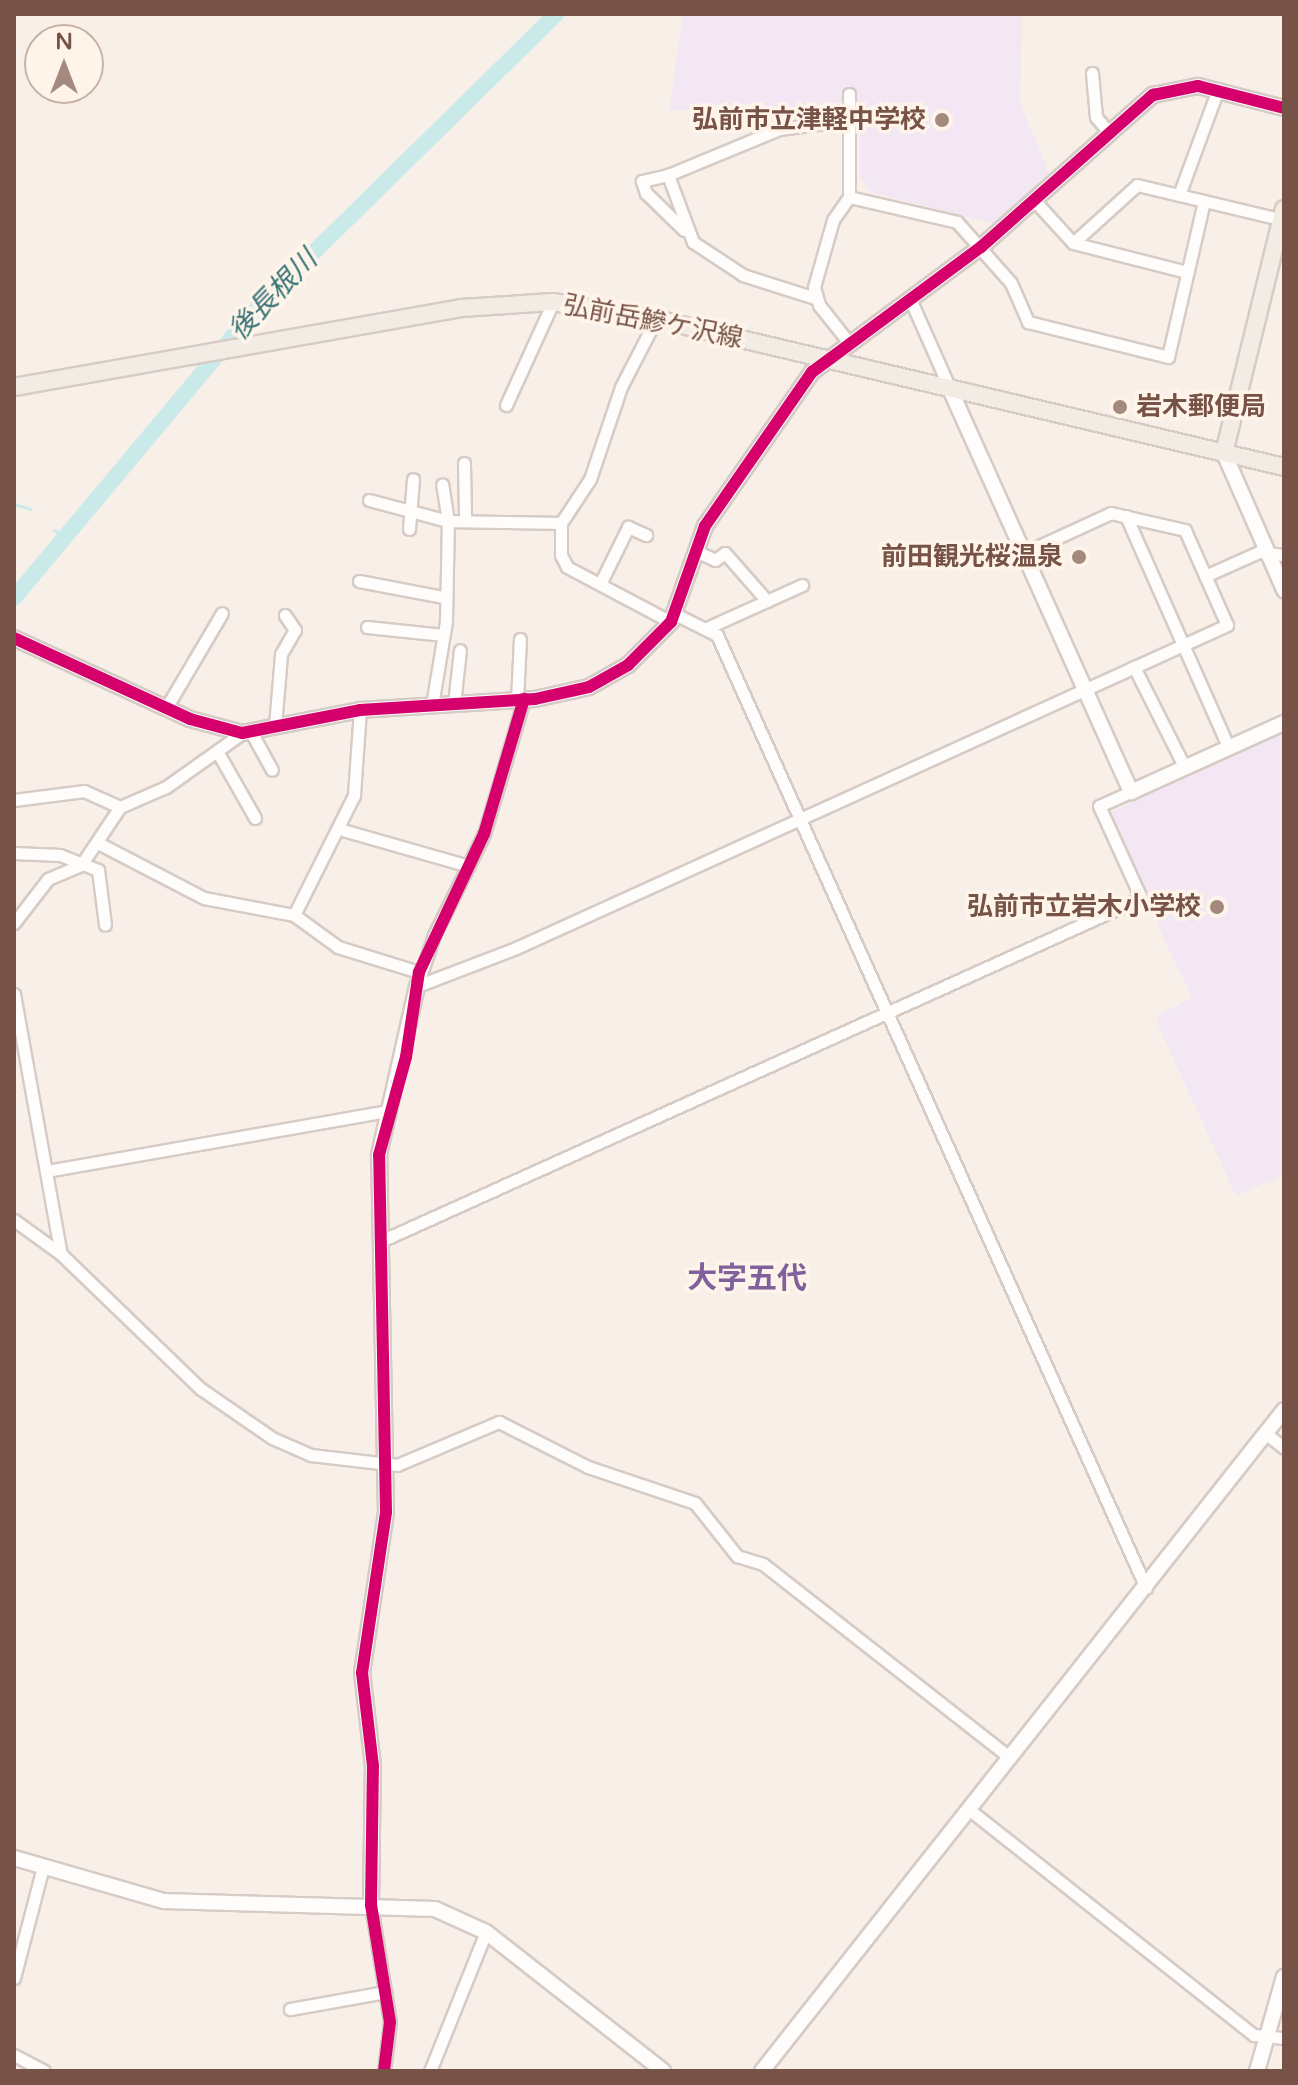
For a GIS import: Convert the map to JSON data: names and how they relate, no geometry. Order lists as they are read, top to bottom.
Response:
{
  "streets": {
    "main road": ["弘前岳鰺ケ沢線"]
  },
  "districts": ["大字五代"],
  "water": ["後長根川"],
  "places": [
    "弘前市立津軽中学校",
    "岩木郵便局",
    "前田観光桜温泉",
    "弘前市立岩木小学校"
  ],
  "north": "top"
}
